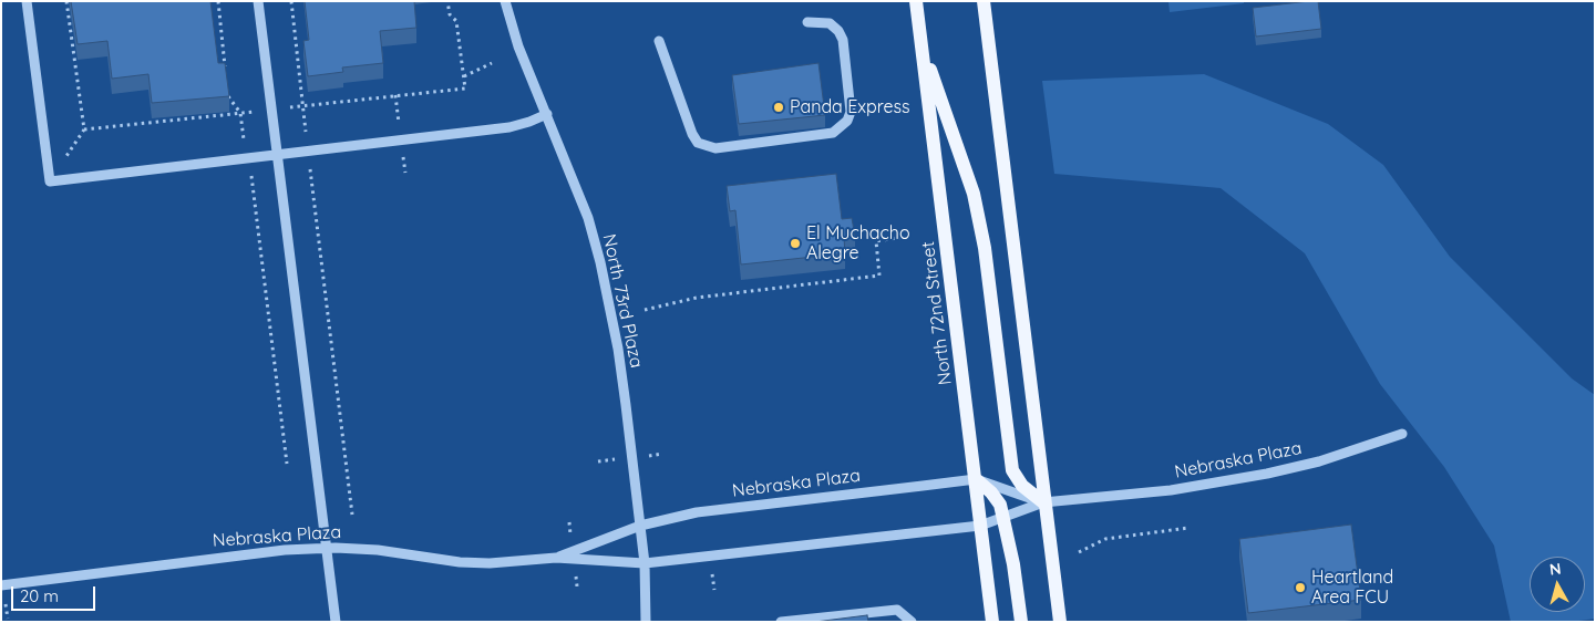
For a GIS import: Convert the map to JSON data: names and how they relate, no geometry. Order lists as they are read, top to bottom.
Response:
{
  "streets": {
    "main road": ["North 72nd Street"],
    "street": ["North 73rd Plaza", "Nebraska Plaza"]
  },
  "crossings": [
    ["North 73rd Plaza", "Nebraska Plaza"],
    ["North 72nd Street", "Nebraska Plaza"]
  ],
  "places": ["Panda Express", "El Muchacho Alegre", "Heartland Area FCU"],
  "scale_bar": "20 m",
  "north": "top"
}
